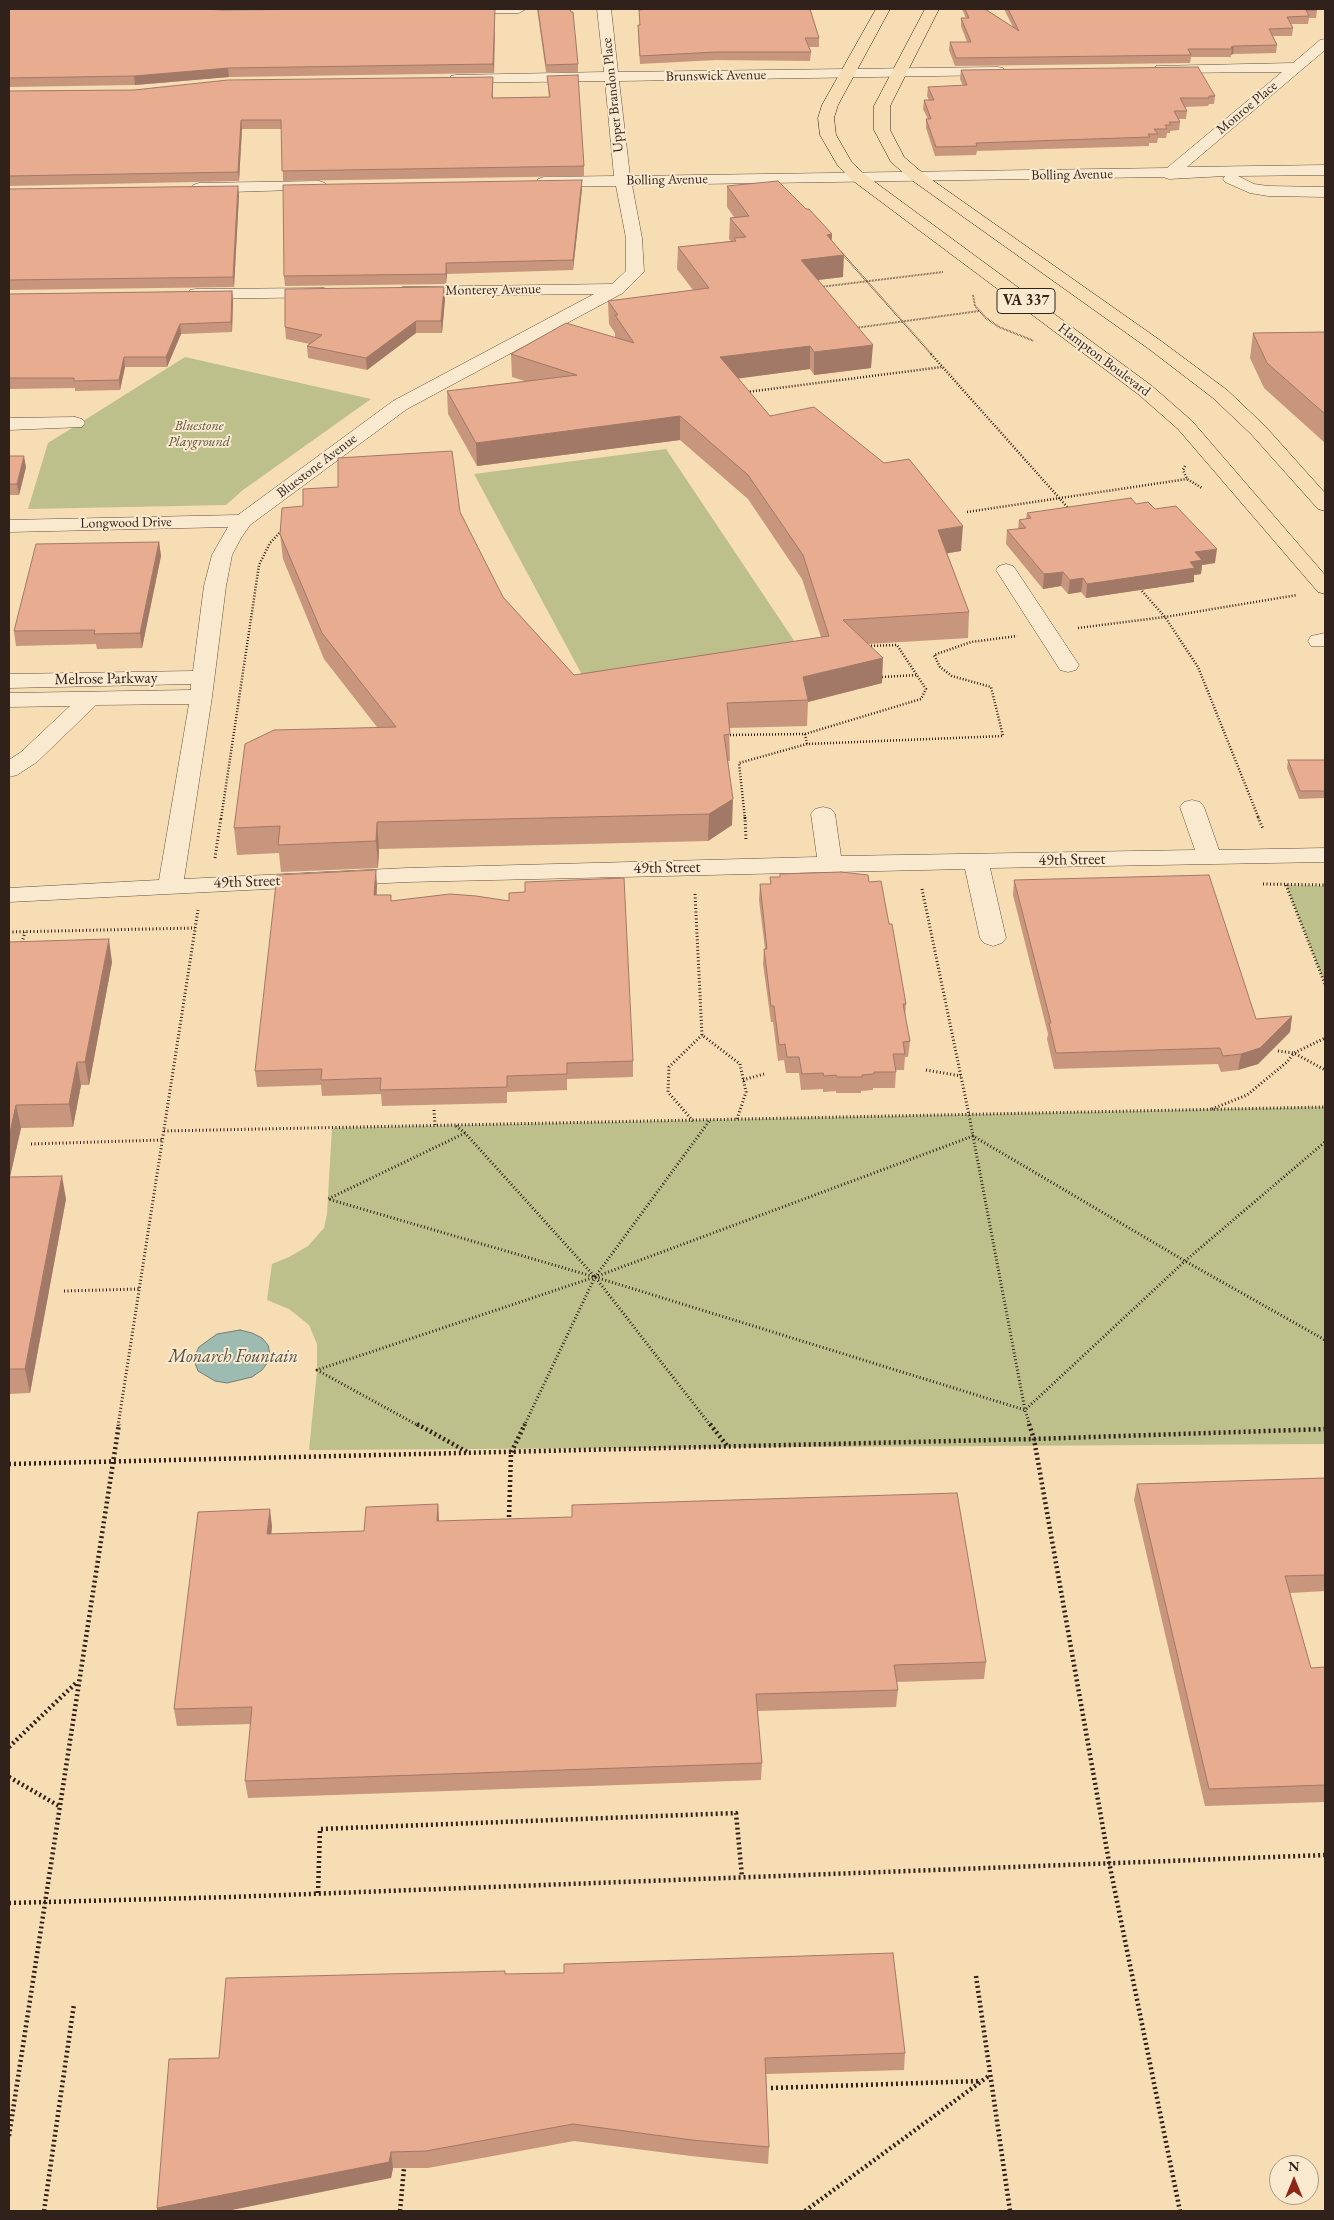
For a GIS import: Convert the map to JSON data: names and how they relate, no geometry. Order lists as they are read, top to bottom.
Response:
{
  "streets": {
    "main road": ["VA 337", "Hampton Boulevard"],
    "street": [
      "Brunswick Avenue",
      "Upper Brandon Place",
      "Monroe Place",
      "Bolling Avenue",
      "Monterey Avenue",
      "Bluestone Avenue",
      "Longwood Drive",
      "Melrose Parkway",
      "49th Street"
    ]
  },
  "crossings": [
    ["Brunswick Avenue", "Upper Brandon Place"],
    ["Brunswick Avenue", "VA 337"],
    ["Brunswick Avenue", "Hampton Boulevard"],
    ["Upper Brandon Place", "Bolling Avenue"],
    ["Upper Brandon Place", "Bluestone Avenue"],
    ["Monroe Place", "Bolling Avenue"],
    ["Bolling Avenue", "VA 337"],
    ["Bolling Avenue", "Hampton Boulevard"],
    ["Bolling Avenue", "Bluestone Avenue"],
    ["Monterey Avenue", "Bluestone Avenue"],
    ["Bluestone Avenue", "Longwood Drive"],
    ["Bluestone Avenue", "Melrose Parkway"],
    ["Bluestone Avenue", "49th Street"]
  ],
  "water": ["Monarch Fountain"],
  "parks": ["Bluestone Playground"],
  "north": "top"
}
